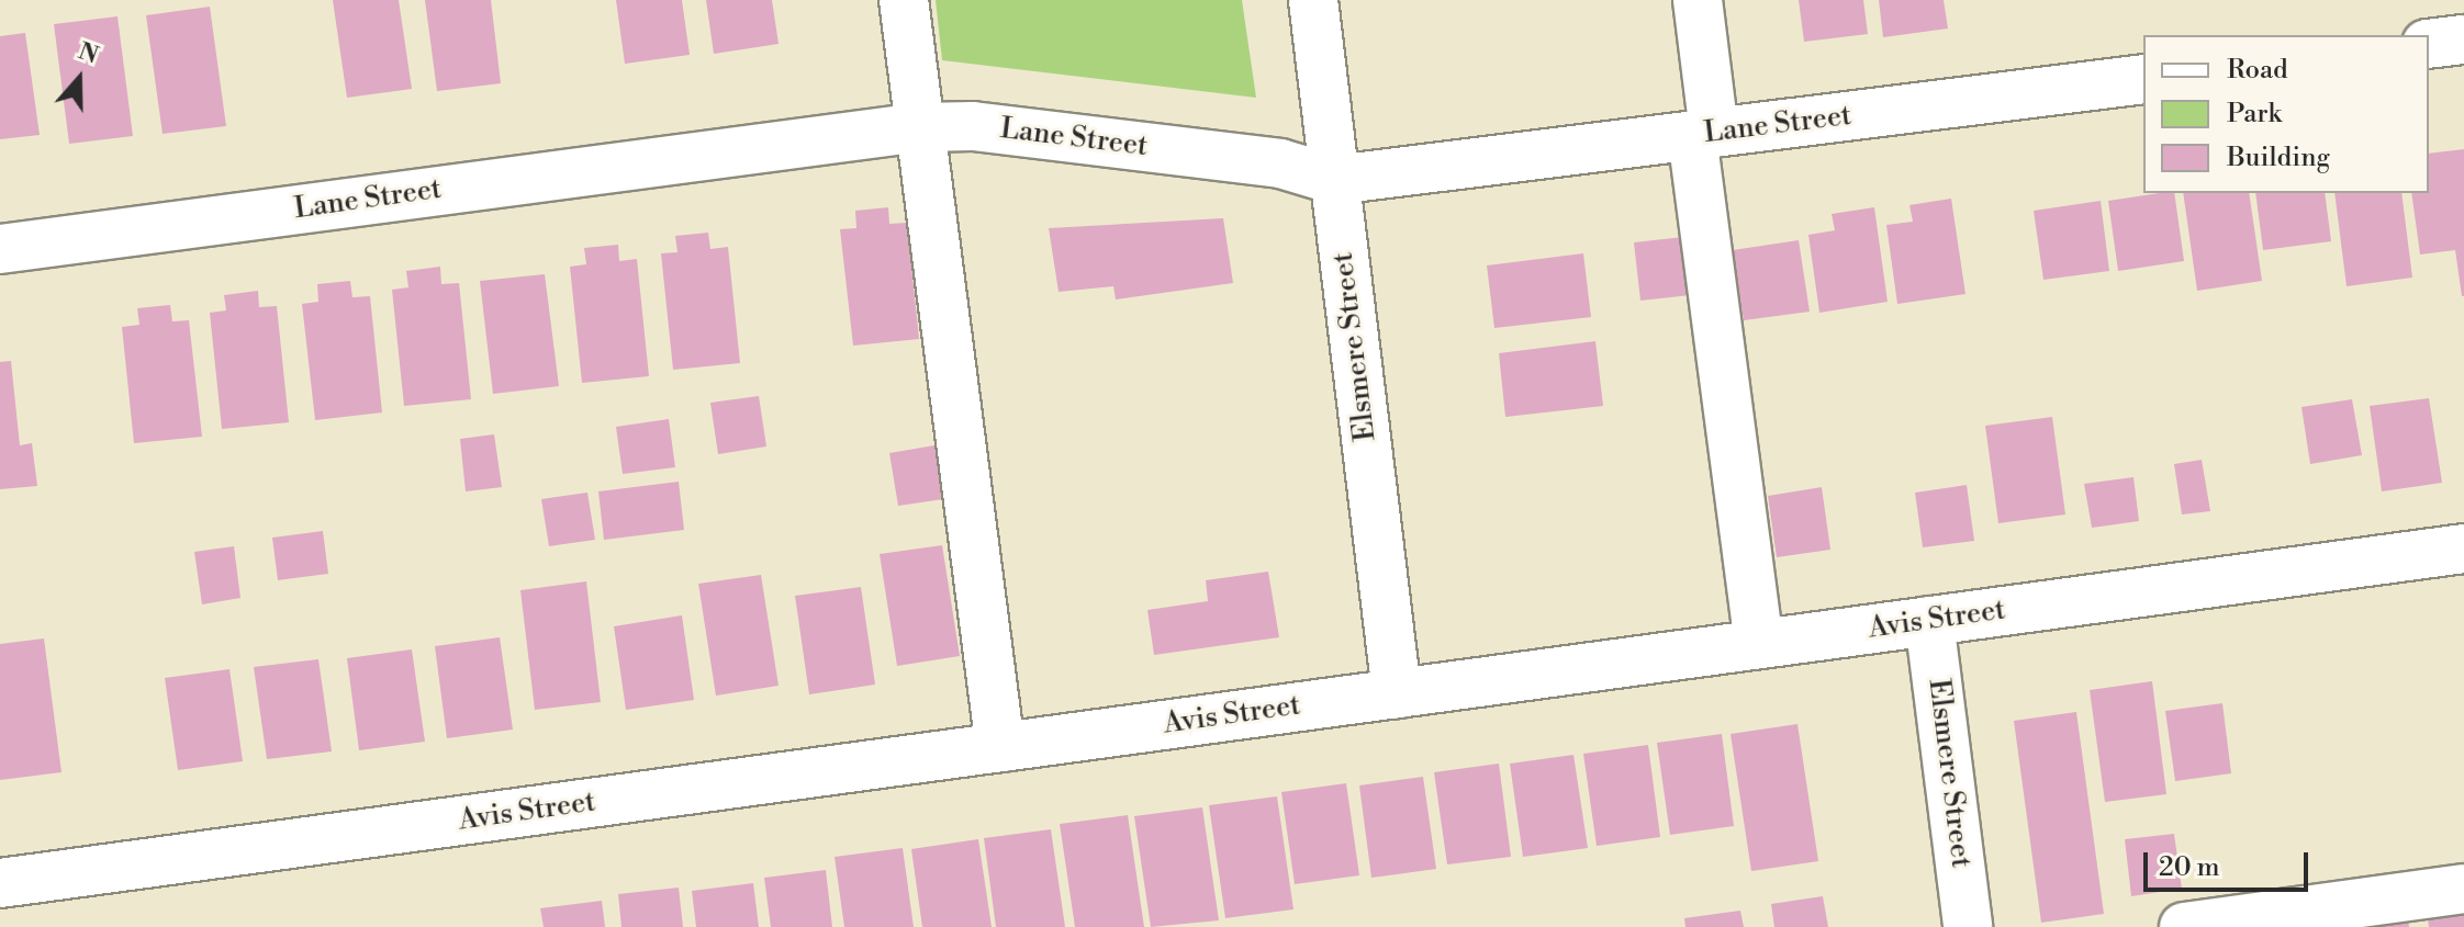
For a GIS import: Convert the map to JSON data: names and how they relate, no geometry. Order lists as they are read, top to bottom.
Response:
{
  "streets": {
    "street": ["Lane Street", "Elsmere Street", "Avis Street"]
  },
  "crossings": [
    ["Lane Street", "Elsmere Street"],
    ["Elsmere Street", "Avis Street"]
  ],
  "legend": ["Road", "Park", "Building"],
  "scale_bar": "20 m",
  "north": "top"
}
